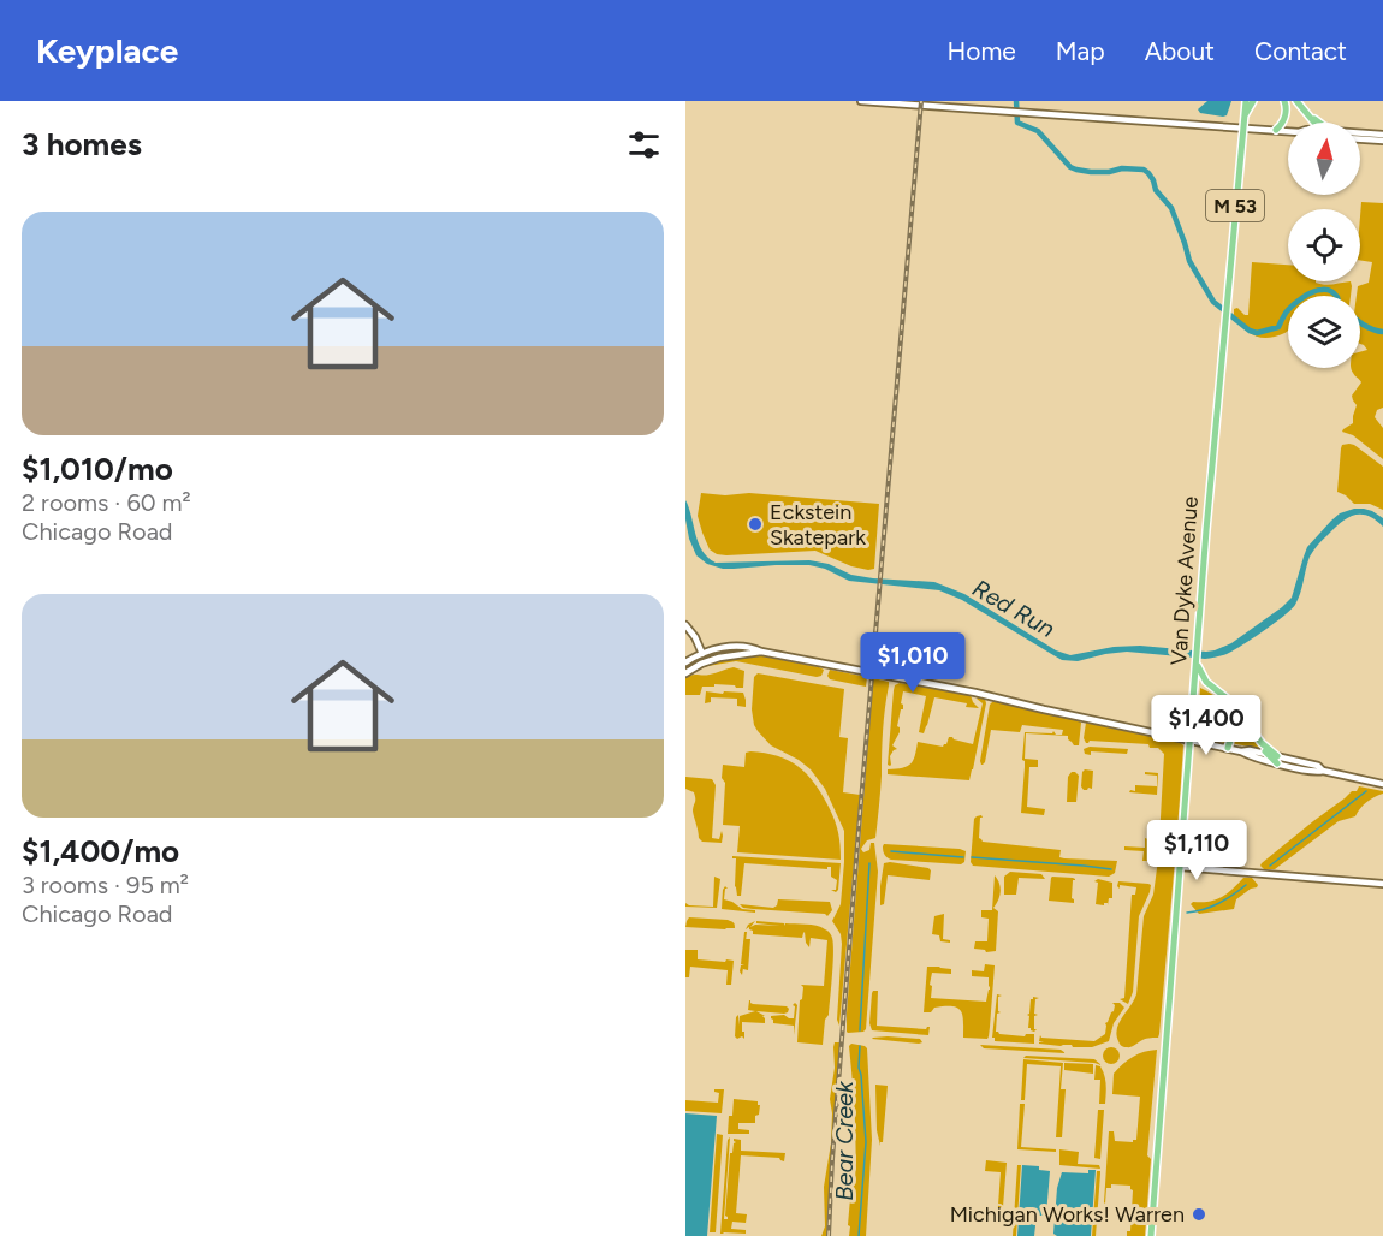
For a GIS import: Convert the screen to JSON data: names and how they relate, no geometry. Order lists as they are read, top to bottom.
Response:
{
  "streets": {
    "main road": ["M 53", "Van Dyke Avenue"]
  },
  "water": ["Red Run", "Bear Creek"],
  "places": ["Eckstein Skatepark", "Michigan Works! Warren"],
  "north": "top",
  "page": {
    "header": "Keyplace",
    "nav": [
      "Home",
      "Map",
      "About",
      "Contact"
    ],
    "heading": "3 homes",
    "list": [
      {
        "name": "$1,010/mo",
        "note": "2 rooms · 60 m² · Chicago Road"
      },
      {
        "name": "$1,400/mo",
        "note": "3 rooms · 95 m² · Chicago Road"
      }
    ],
    "price": ["$1,010", "$1,400", "$1,110"]
  }
}
